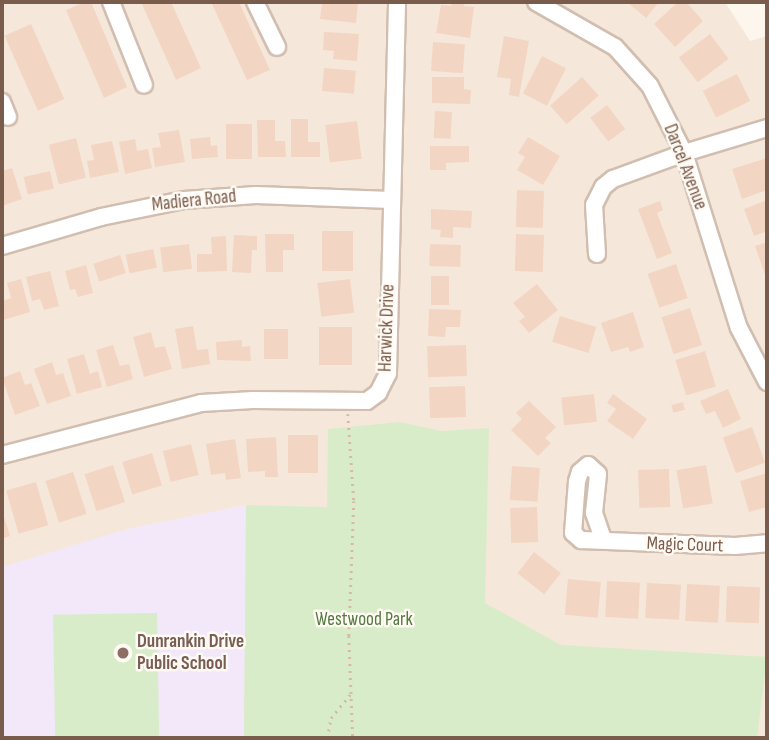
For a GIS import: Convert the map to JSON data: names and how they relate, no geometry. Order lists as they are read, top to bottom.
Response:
{
  "streets": {
    "street": [
      "Darcel Avenue",
      "Madiera Road",
      "Harwick Drive",
      "Magic Court"
    ]
  },
  "crossings": [
    ["Madiera Road", "Harwick Drive"]
  ],
  "parks": ["Westwood Park"],
  "places": ["Dunrankin Drive Public School"]
}
